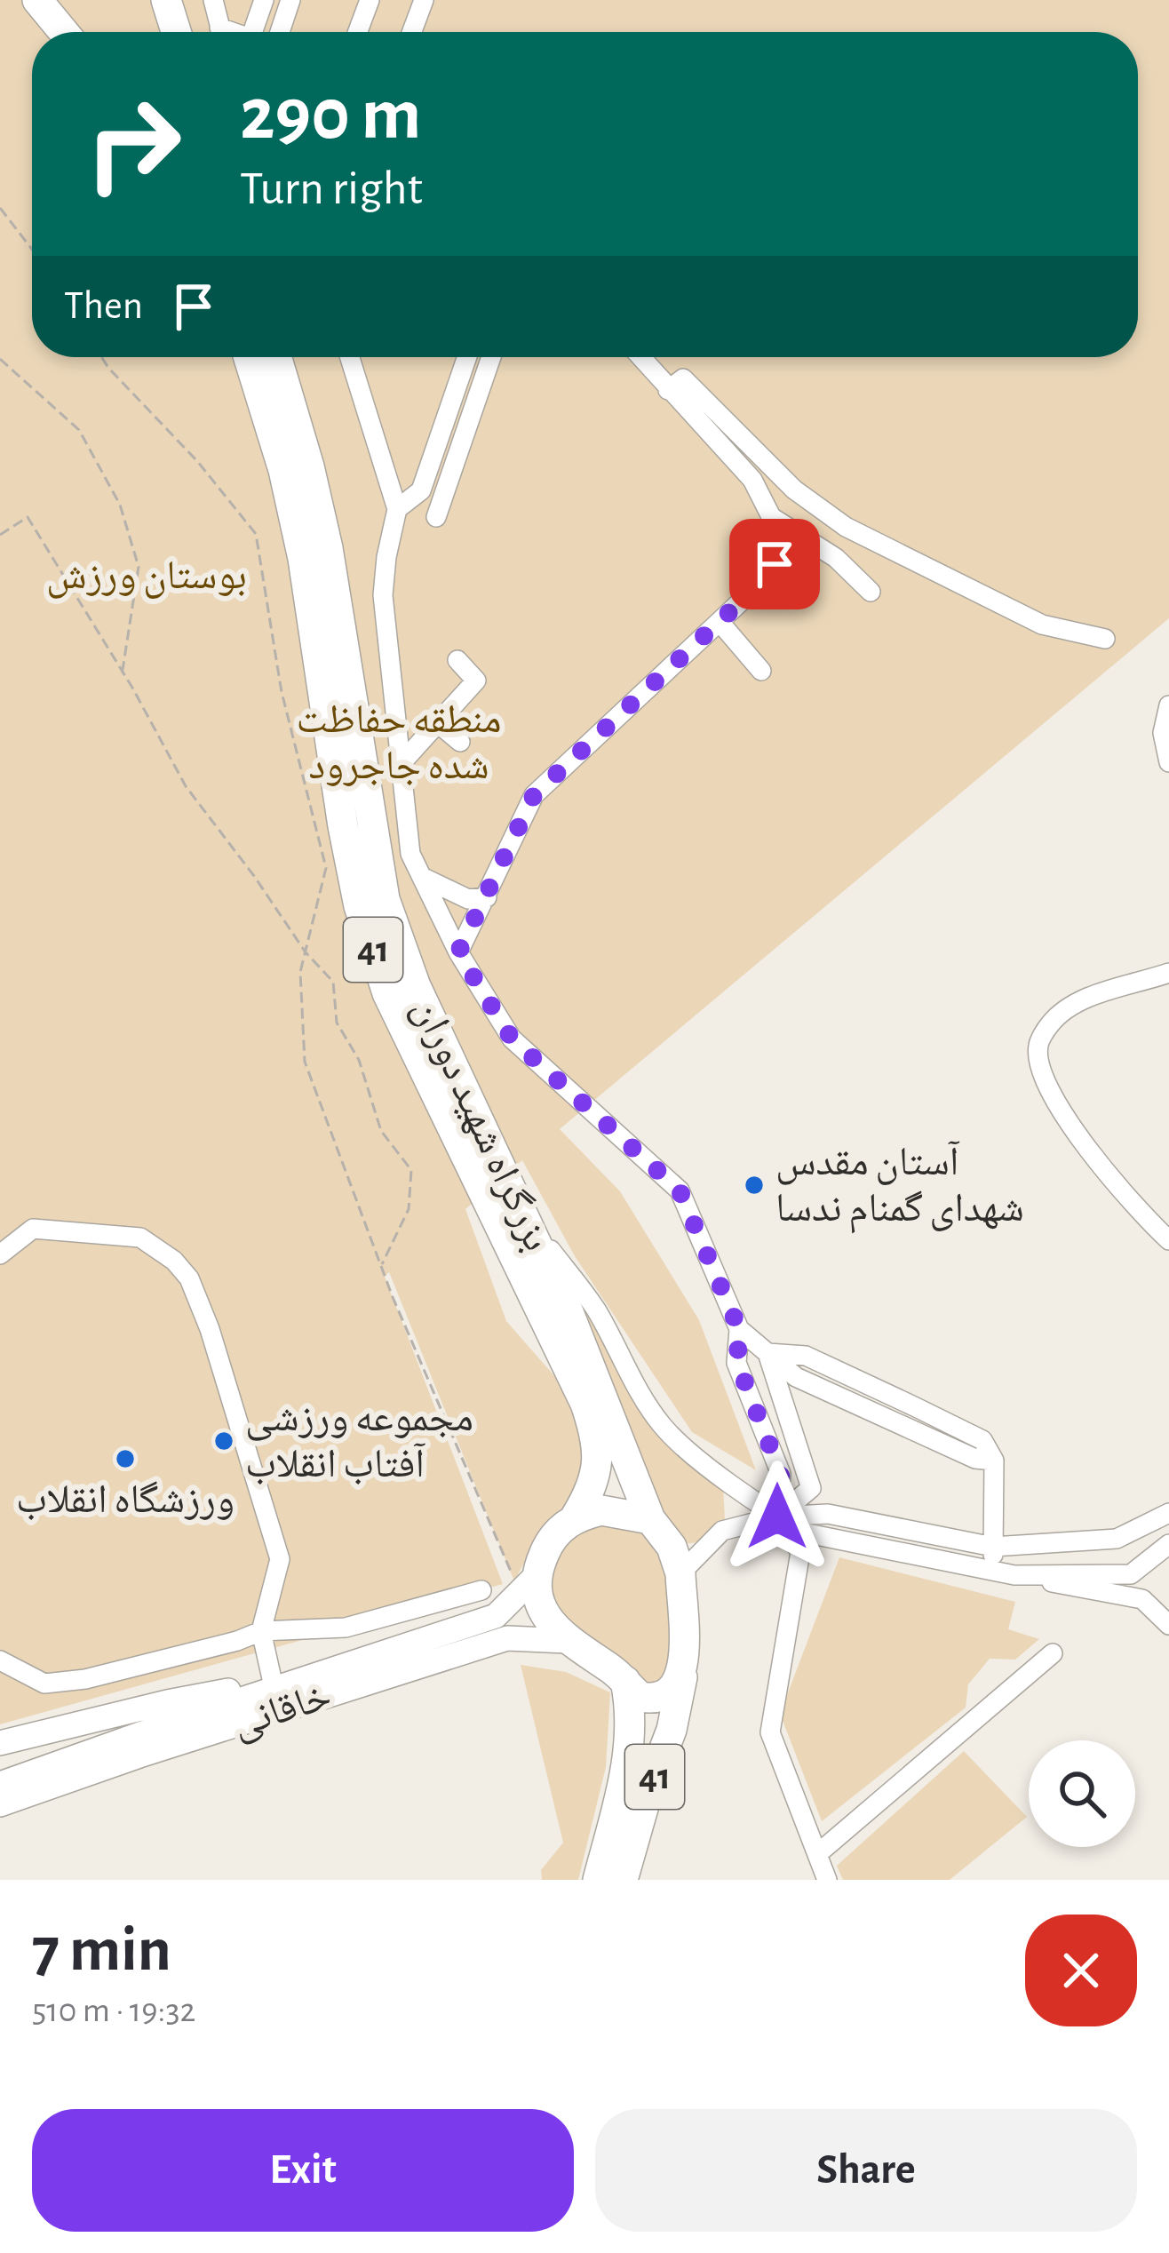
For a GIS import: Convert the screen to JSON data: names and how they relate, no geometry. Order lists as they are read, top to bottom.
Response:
{
  "streets": {
    "highway": ["41", "بزرگراه شهید دوران"],
    "main road": ["خاقانی"]
  },
  "crossings": [
    ["41", "بزرگراه شهید دوران"],
    ["41", "خاقانی"],
    ["بزرگراه شهید دوران", "خاقانی"]
  ],
  "parks": ["بوستان ورزش", "منطقه حفاظت شده جاجرود"],
  "places": ["آستان مقدس شهدای گمنام ندسا", "مجموعه ورزشی آفتاب انقلاب", "ورزشگاه انقلاب"],
  "page": {
    "turn": ["290 m", "Turn right"],
    "then": "Then",
    "heading": ["7 min", "510 m · 19:32"],
    "buttons": ["Exit", "Share"]
  }
}
